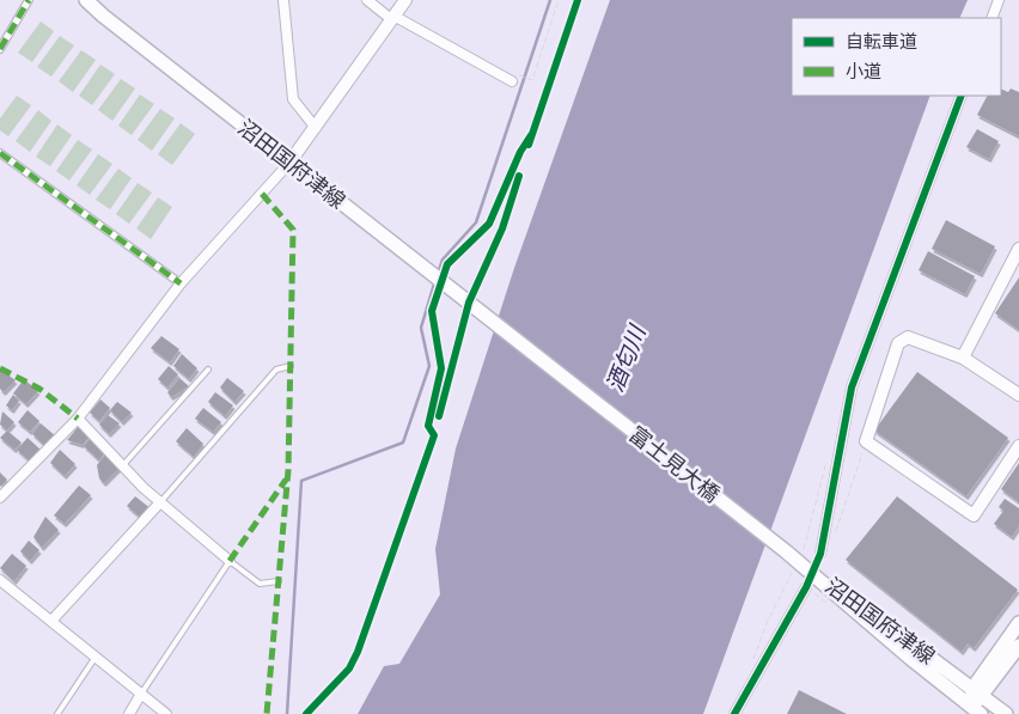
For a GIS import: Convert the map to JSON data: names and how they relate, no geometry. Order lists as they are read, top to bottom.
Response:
{
  "streets": {
    "main road": ["沼田国府津線", "富士見大橋"]
  },
  "crossings": [
    ["沼田国府津線", "富士見大橋"]
  ],
  "water": ["酒匂川"],
  "legend": ["自転車道", "小道"]
}
